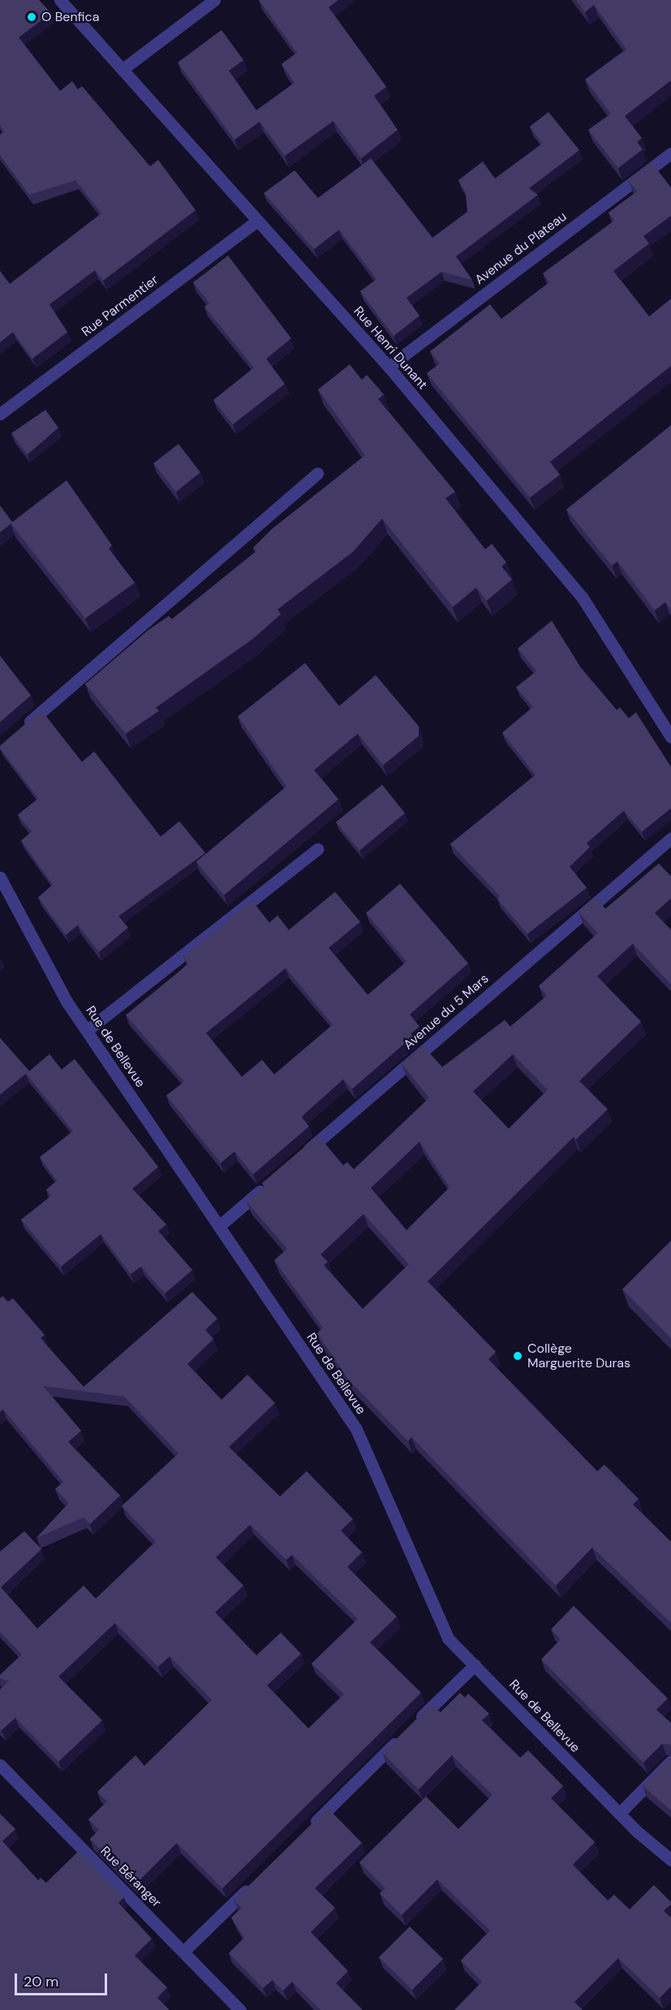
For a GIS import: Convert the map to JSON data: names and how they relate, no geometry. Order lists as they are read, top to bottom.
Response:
{
  "streets": {
    "street": [
      "Avenue du Plateau",
      "Rue Parmentier",
      "Rue Henri Dunant",
      "Avenue du 5 Mars",
      "Rue de Bellevue",
      "Rue Béranger"
    ]
  },
  "crossings": [
    ["Avenue du Plateau", "Rue Henri Dunant"],
    ["Rue Parmentier", "Rue Henri Dunant"]
  ],
  "places": ["O Benfica", "Collège Marguerite Duras"],
  "scale_bar": "20 m"
}
